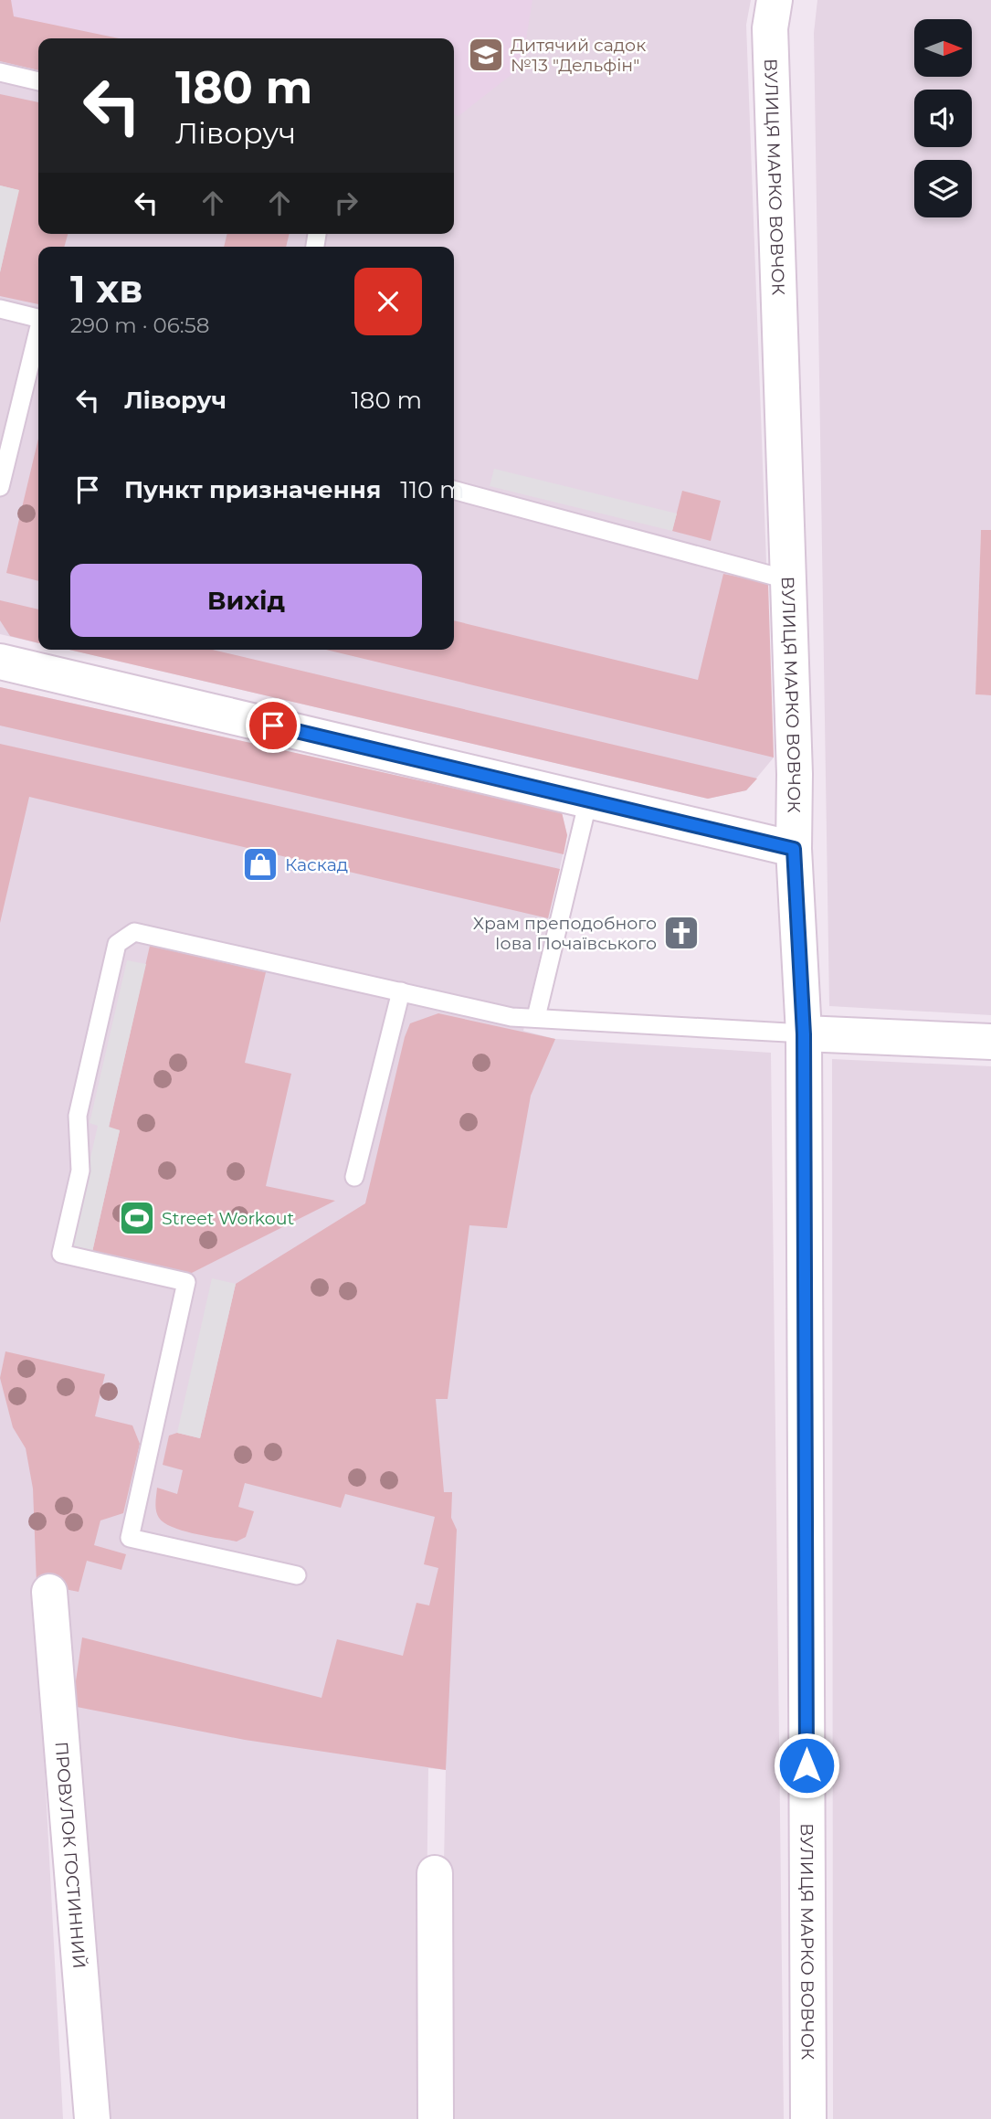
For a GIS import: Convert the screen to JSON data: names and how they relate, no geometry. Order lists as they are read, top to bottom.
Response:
{
  "streets": {
    "street": ["ВУЛИЦЯ МАРКО ВОВЧОК", "ПРОВУЛОК ГОСТИННИЙ"]
  },
  "places": {
    "school or university": ["Дитячий садок №13 \"Дельфін\""],
    "shop": ["Каскад"],
    "church": ["Храм преподобного Іова Почаївського"],
    "sports": ["Street Workout"]
  },
  "north": "right",
  "page": {
    "turn": ["180 m", "Ліворуч"],
    "heading": ["1 хв", "290 m · 06:58"],
    "list": [
      {
        "name": "Ліворуч",
        "value": "180 m"
      },
      {
        "name": "Пункт призначення",
        "value": "110 m"
      }
    ],
    "buttons": "Вихід"
  }
}
